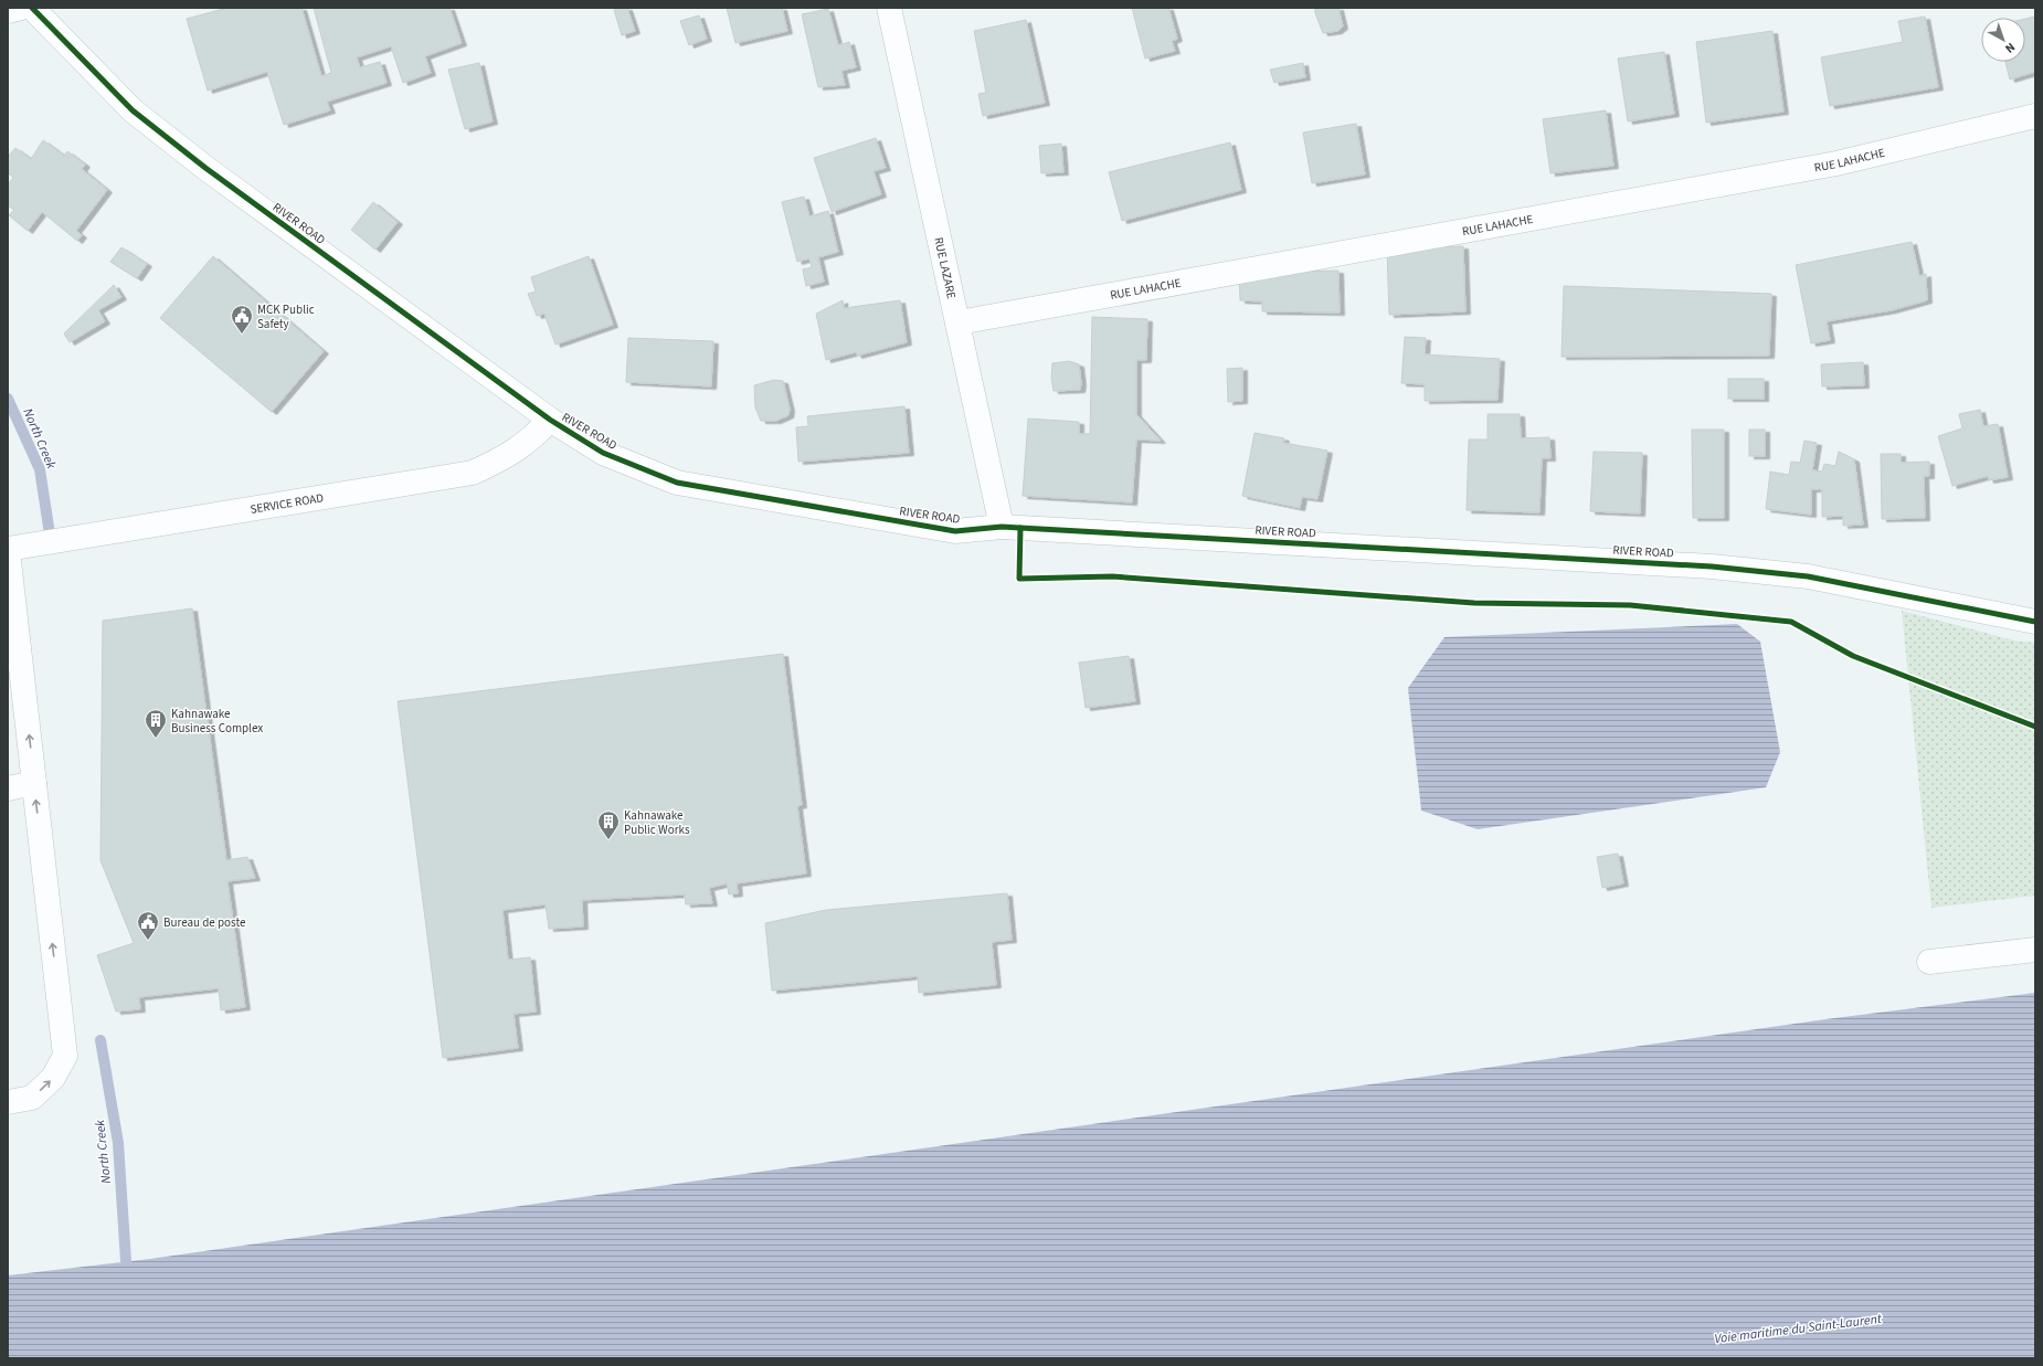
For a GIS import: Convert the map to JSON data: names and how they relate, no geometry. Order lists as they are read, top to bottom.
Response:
{
  "streets": {
    "street": [
      "RUE LAHACHE",
      "RIVER ROAD",
      "RUE LAZARE",
      "SERVICE ROAD"
    ]
  },
  "crossings": [
    ["RUE LAHACHE", "RUE LAZARE"],
    ["RIVER ROAD", "RUE LAZARE"],
    ["RIVER ROAD", "SERVICE ROAD"]
  ],
  "water": ["North Creek", "Voie maritime du Saint-Laurent"],
  "places": {
    "public building": ["MCK Public Safety", "Bureau de poste"],
    "building": ["Kahnawake Business Complex", "Kahnawake Public Works"]
  },
  "north": "bottom right"
}
